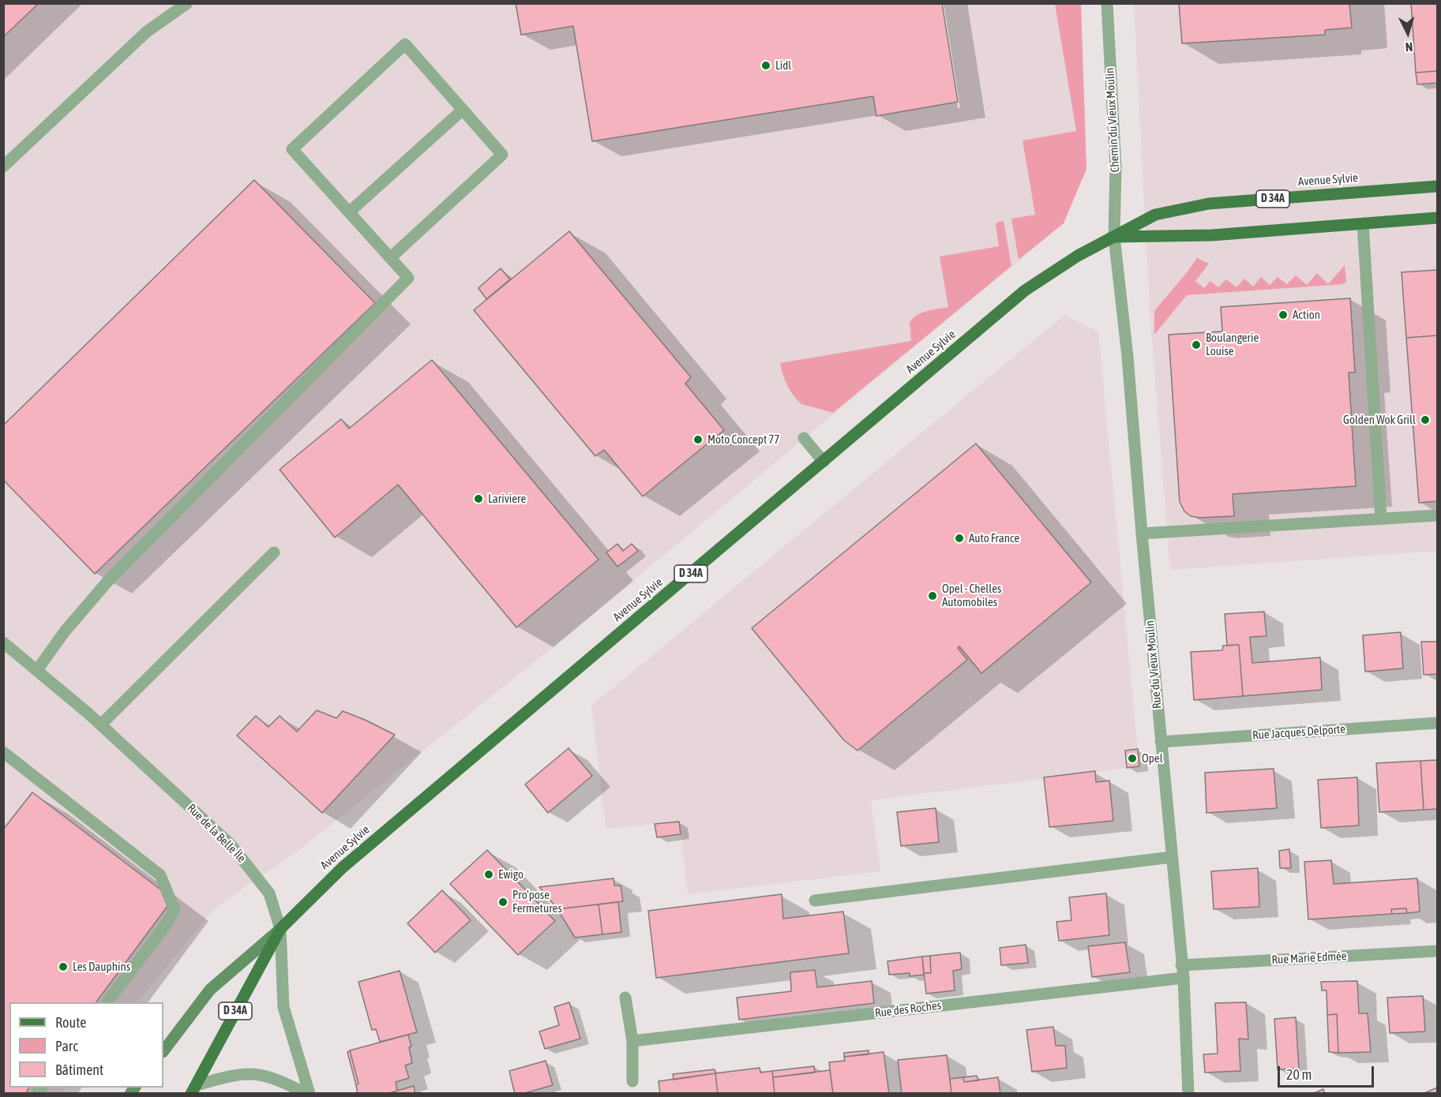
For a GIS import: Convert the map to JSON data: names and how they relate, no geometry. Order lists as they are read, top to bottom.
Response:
{
  "streets": {
    "main road": ["Avenue Sylvie", "D 34A"],
    "street": [
      "Chemin du Vieux Moulin",
      "Rue du Vieux Moulin",
      "Rue Jacques Delporte",
      "Rue de la Belle Île",
      "Rue Marie Edmée",
      "Rue des Roches"
    ]
  },
  "crossings": [
    ["Chemin du Vieux Moulin", "Avenue Sylvie"],
    ["Chemin du Vieux Moulin", "Rue du Vieux Moulin"],
    ["Avenue Sylvie", "D 34A"],
    ["Avenue Sylvie", "Rue du Vieux Moulin"],
    ["Avenue Sylvie", "Rue de la Belle Île"],
    ["D 34A", "Rue de la Belle Île"],
    ["Rue du Vieux Moulin", "Rue Jacques Delporte"],
    ["Rue du Vieux Moulin", "Rue Marie Edmée"],
    ["Rue du Vieux Moulin", "Rue des Roches"]
  ],
  "places": [
    "Lidl",
    "Action",
    "Boulangerie Louise",
    "Golden Wok Grill",
    "Moto Concept 77",
    "Lariviere",
    "Auto France",
    "Opel - Chelles Automobiles",
    "Opel",
    "Ewigo",
    "Pro'pose Fermetures",
    "Les Dauphins"
  ],
  "legend": ["Route", "Parc", "Bâtiment"],
  "scale_bar": "20 m",
  "north": "bottom"
}
